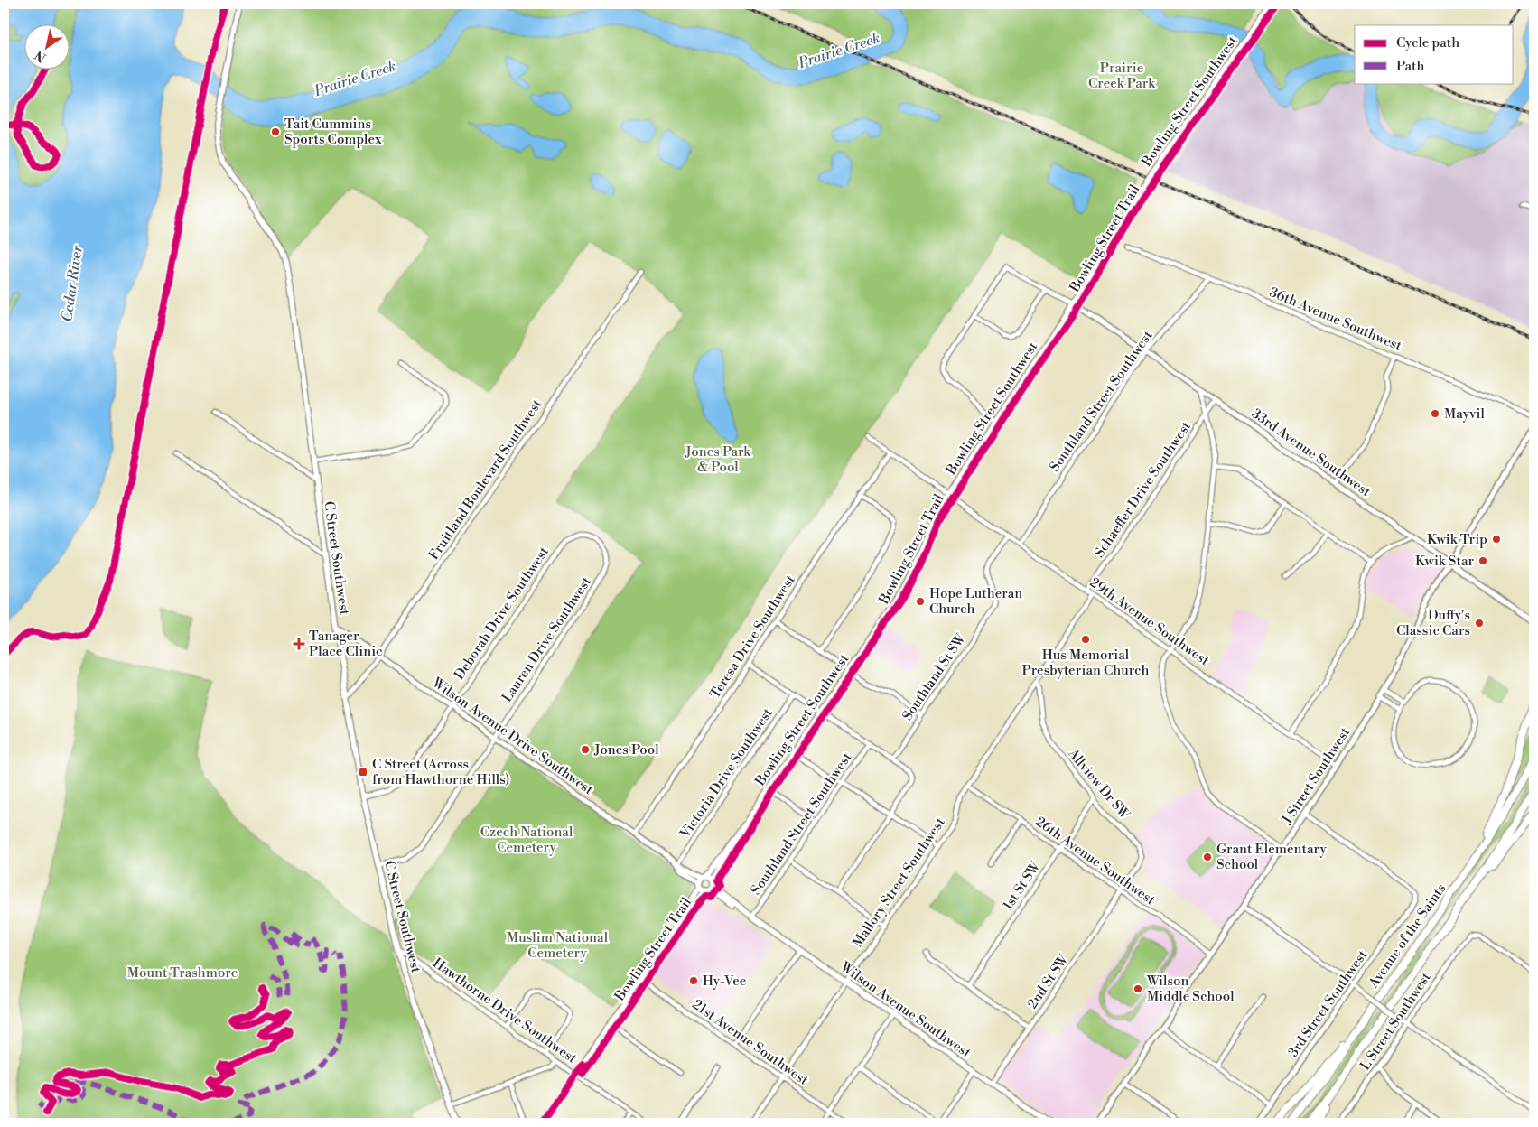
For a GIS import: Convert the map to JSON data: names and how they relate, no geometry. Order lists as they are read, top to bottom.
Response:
{
  "streets": {
    "highway": ["Avenue of the Saints"],
    "main road": ["Bowling Street Southwest", "C Street Southwest", "Wilson Avenue Southwest"],
    "street": [
      "36th Avenue Southwest",
      "Southland Street Southwest",
      "33rd Avenue Southwest",
      "Fruitland Boulevard Southwest",
      "Schaeffer Drive Southwest",
      "Deborah Drive Southwest",
      "29th Avenue Southwest",
      "Teresa Drive Southwest",
      "Lauren Drive Southwest",
      "Southland St SW",
      "Wilson Avenue Drive Southwest",
      "Victoria Drive Southwest",
      "J Street Southwest",
      "Allview Dr SW",
      "26th Avenue Southwest",
      "Mallory Street Southwest",
      "1st St SW",
      "2nd St SW",
      "3rd Street Southwest",
      "Hawthorne Drive Southwest",
      "L Street Southwest",
      "21st Avenue Southwest"
    ],
    "cycle path": ["Bowling Street Trail"]
  },
  "crossings": [
    ["Bowling Street Southwest", "33rd Avenue Southwest"],
    ["Bowling Street Southwest", "29th Avenue Southwest"],
    ["Bowling Street Southwest", "Wilson Avenue Drive Southwest"],
    ["Bowling Street Southwest", "Wilson Avenue Southwest"],
    ["Bowling Street Southwest", "Hawthorne Drive Southwest"],
    ["Bowling Street Southwest", "21st Avenue Southwest"],
    ["36th Avenue Southwest", "Southland Street Southwest"],
    ["Southland Street Southwest", "33rd Avenue Southwest"],
    ["Southland Street Southwest", "29th Avenue Southwest"],
    ["Southland Street Southwest", "Wilson Avenue Southwest"],
    ["33rd Avenue Southwest", "Schaeffer Drive Southwest"],
    ["33rd Avenue Southwest", "J Street Southwest"],
    ["Fruitland Boulevard Southwest", "C Street Southwest"],
    ["Fruitland Boulevard Southwest", "Wilson Avenue Drive Southwest"],
    ["Schaeffer Drive Southwest", "29th Avenue Southwest"],
    ["C Street Southwest", "Deborah Drive Southwest"],
    ["C Street Southwest", "Lauren Drive Southwest"],
    ["C Street Southwest", "Wilson Avenue Drive Southwest"],
    ["C Street Southwest", "Hawthorne Drive Southwest"],
    ["Deborah Drive Southwest", "Lauren Drive Southwest"],
    ["Deborah Drive Southwest", "Wilson Avenue Drive Southwest"],
    ["29th Avenue Southwest", "Teresa Drive Southwest"],
    ["29th Avenue Southwest", "Southland St SW"],
    ["29th Avenue Southwest", "J Street Southwest"],
    ["Teresa Drive Southwest", "Wilson Avenue Drive Southwest"],
    ["Lauren Drive Southwest", "Wilson Avenue Drive Southwest"],
    ["Wilson Avenue Drive Southwest", "Victoria Drive Southwest"],
    ["Wilson Avenue Drive Southwest", "Wilson Avenue Southwest"],
    ["J Street Southwest", "26th Avenue Southwest"],
    ["J Street Southwest", "3rd Street Southwest"],
    ["Allview Dr SW", "26th Avenue Southwest"],
    ["Allview Dr SW", "1st St SW"],
    ["Allview Dr SW", "2nd St SW"],
    ["26th Avenue Southwest", "Mallory Street Southwest"],
    ["26th Avenue Southwest", "1st St SW"],
    ["26th Avenue Southwest", "2nd St SW"],
    ["Mallory Street Southwest", "Wilson Avenue Southwest"],
    ["Mallory Street Southwest", "21st Avenue Southwest"],
    ["2nd St SW", "Wilson Avenue Southwest"]
  ],
  "water": ["Prairie Creek", "Cedar River"],
  "parks": [
    "Prairie Creek Park",
    "Jones Park & Pool",
    "Czech National Cemetery",
    "Muslim National Cemetery",
    "Mount Trashmore"
  ],
  "places": {
    "other": [
      "Tait Cummins Sports Complex",
      "Mayvil",
      "Kwik Trip",
      "Kwik Star",
      "Hope Lutheran Church",
      "Duffy's Classic Cars",
      "Hus Memorial Presbyterian Church",
      "Jones Pool",
      "Grant Elementary School",
      "Hy-Vee",
      "Wilson Middle School"
    ],
    "health": ["Tanager Place Clinic"],
    "transit": ["C Street (Across from Hawthorne Hills)"]
  },
  "legend": ["Cycle path", "Path"],
  "north": "bottom left"
}
